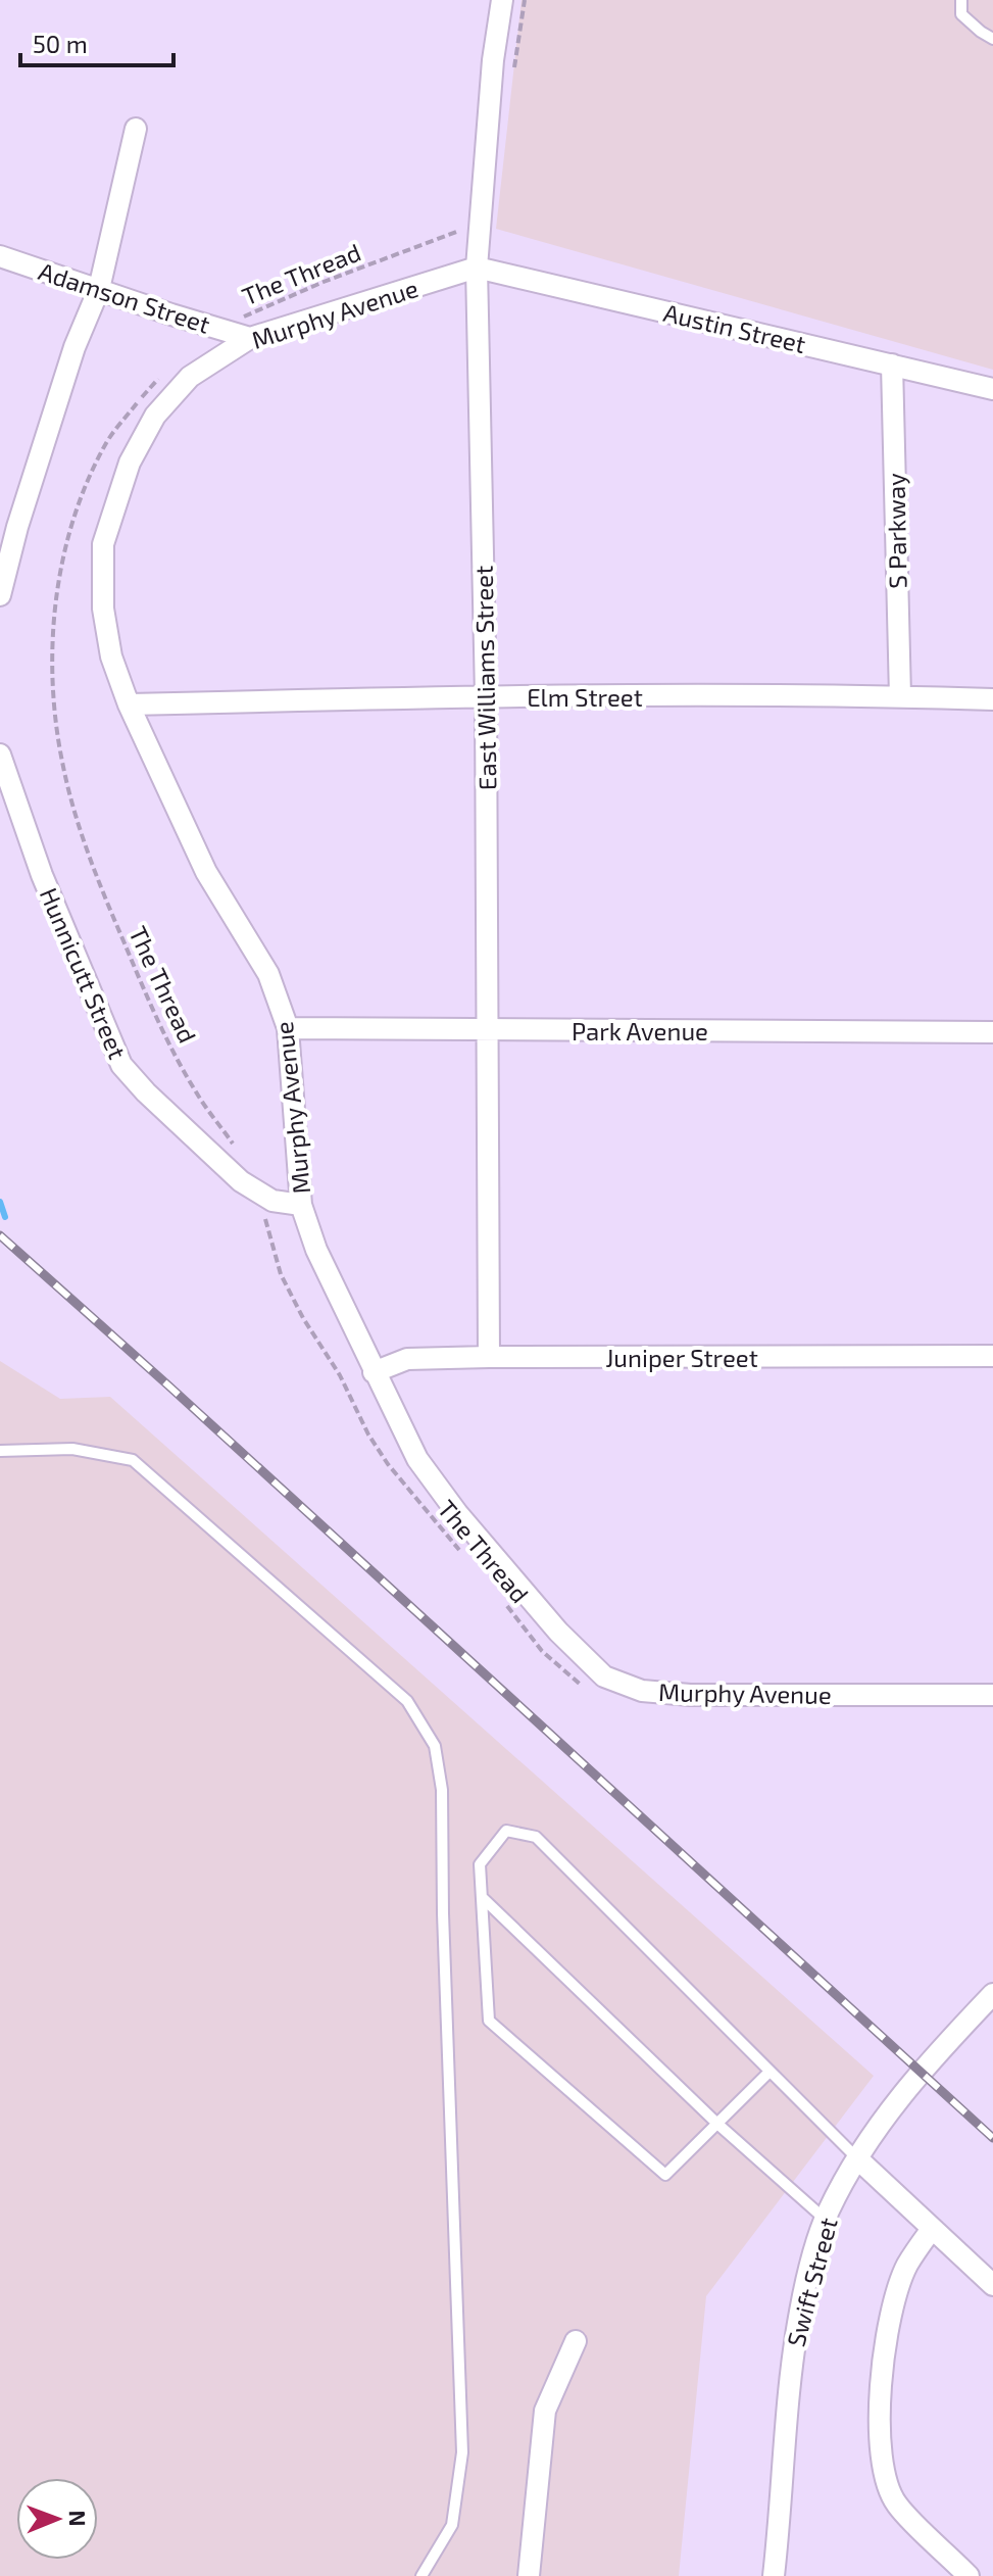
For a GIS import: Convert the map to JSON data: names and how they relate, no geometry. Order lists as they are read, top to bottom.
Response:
{
  "streets": {
    "street": [
      "Adamson Street",
      "Murphy Avenue",
      "Austin Street",
      "S Parkway",
      "East Williams Street",
      "Elm Street",
      "Hunnicutt Street",
      "Park Avenue",
      "Juniper Street",
      "Swift Street"
    ],
    "path": ["The Thread"]
  },
  "crossings": [
    ["The Thread", "Adamson Street"],
    ["The Thread", "East Williams Street"],
    ["The Thread", "Hunnicutt Street"],
    ["Adamson Street", "Murphy Avenue"],
    ["Murphy Avenue", "Austin Street"],
    ["Murphy Avenue", "East Williams Street"],
    ["Murphy Avenue", "Elm Street"],
    ["Murphy Avenue", "Hunnicutt Street"],
    ["Murphy Avenue", "Park Avenue"],
    ["Murphy Avenue", "Juniper Street"],
    ["Austin Street", "S Parkway"],
    ["Austin Street", "East Williams Street"],
    ["S Parkway", "Elm Street"],
    ["East Williams Street", "Elm Street"],
    ["East Williams Street", "Park Avenue"],
    ["East Williams Street", "Juniper Street"]
  ],
  "scale_bar": "50 m",
  "north": "right"
}
